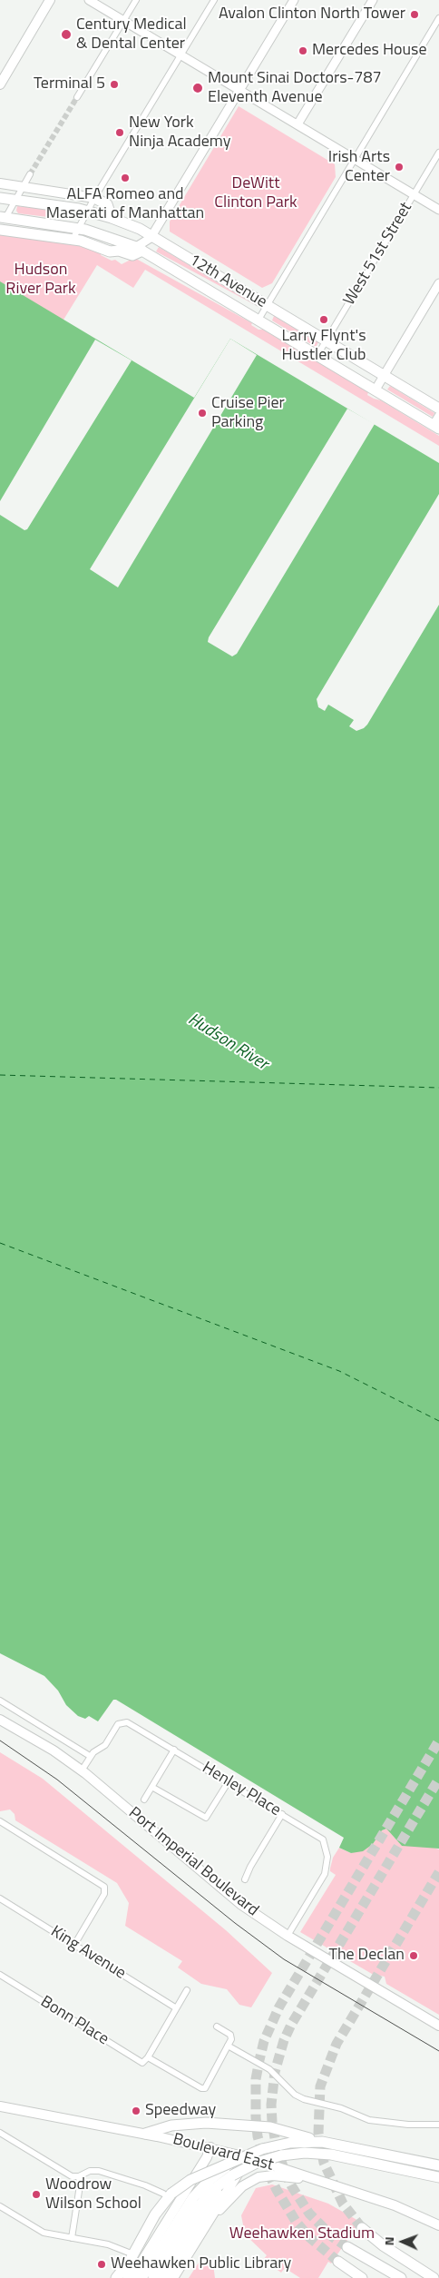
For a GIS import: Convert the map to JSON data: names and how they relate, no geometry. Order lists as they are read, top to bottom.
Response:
{
  "streets": {
    "highway": ["12th Avenue"],
    "main road": ["Port Imperial Boulevard", "Boulevard East"],
    "street": [
      "West 51st Street",
      "Henley Place",
      "King Avenue",
      "Bonn Place"
    ]
  },
  "crossings": [
    ["West 51st Street", "12th Avenue"],
    ["Henley Place", "Port Imperial Boulevard"]
  ],
  "water": ["Hudson River"],
  "parks": ["DeWitt Clinton Park", "Hudson River Park", "Weehawken Stadium"],
  "places": [
    "Avalon Clinton North Tower",
    "Century Medical & Dental Center",
    "Mercedes House",
    "Terminal 5",
    "Mount Sinai Doctors-787 Eleventh Avenue",
    "New York Ninja Academy",
    "Irish Arts Center",
    "ALFA Romeo and Maserati of Manhattan",
    "Larry Flynt's Hustler Club",
    "Cruise Pier Parking",
    "The Declan",
    "Speedway",
    "Woodrow Wilson School",
    "Weehawken Public Library"
  ],
  "north": "left"
}
